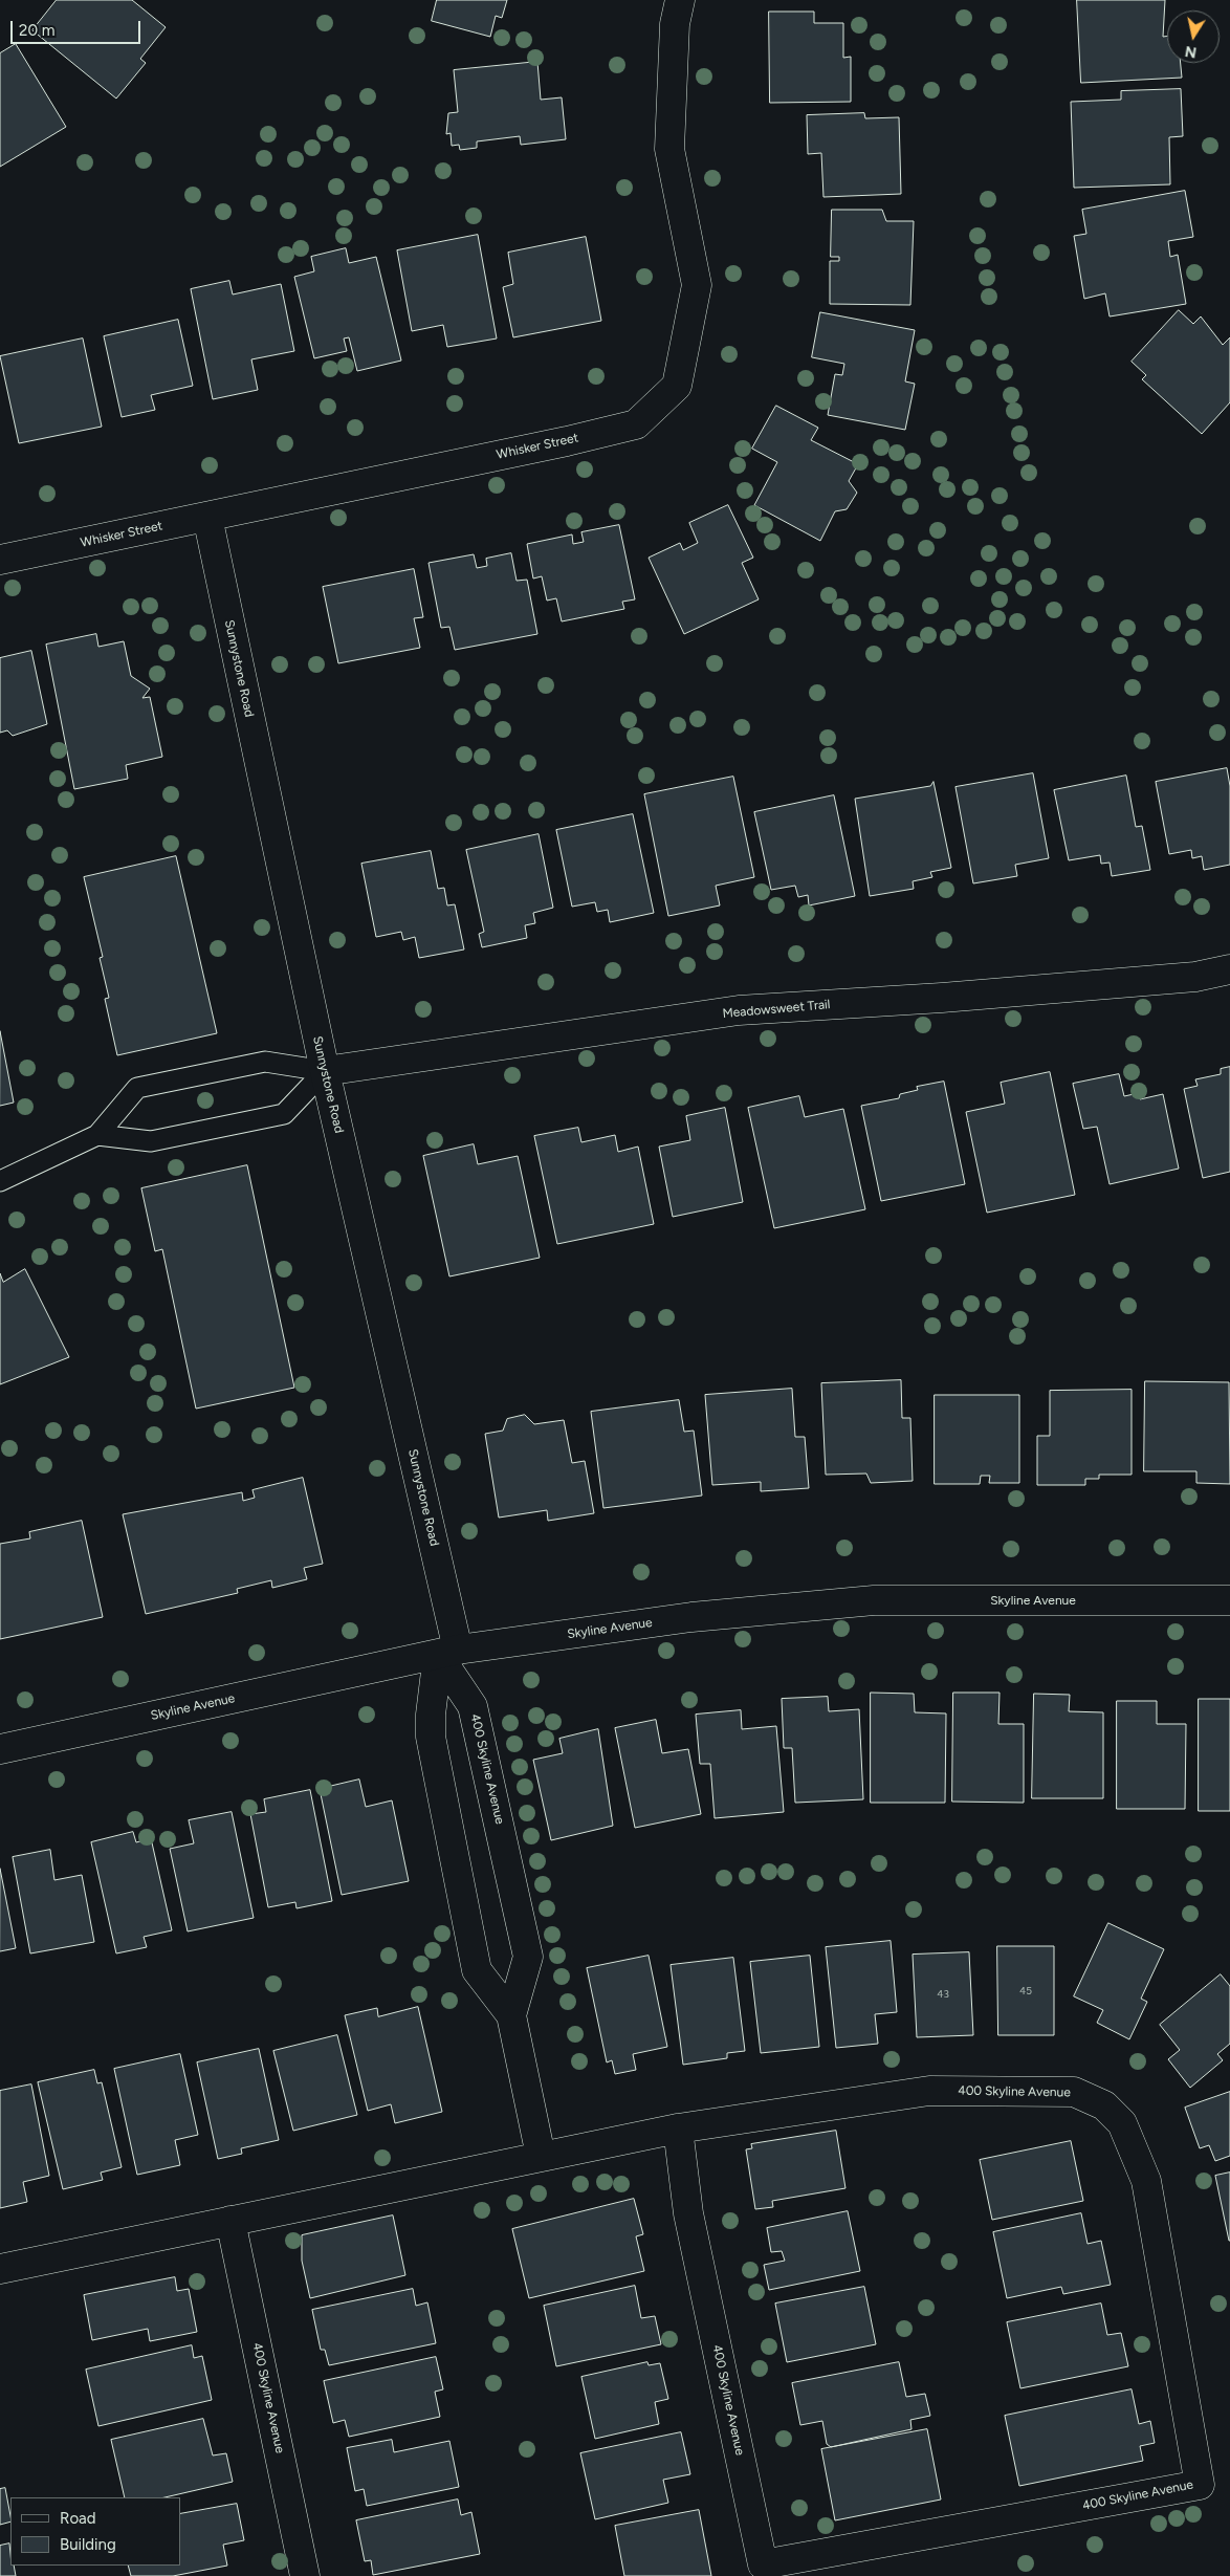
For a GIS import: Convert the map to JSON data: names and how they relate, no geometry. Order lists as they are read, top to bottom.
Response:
{
  "streets": {
    "street": [
      "Whisker Street",
      "Sunnystone Road",
      "Meadowsweet Trail",
      "Skyline Avenue",
      "400 Skyline Avenue"
    ]
  },
  "crossings": [
    ["Whisker Street", "Sunnystone Road"],
    ["Sunnystone Road", "Meadowsweet Trail"],
    ["Sunnystone Road", "Skyline Avenue"],
    ["Sunnystone Road", "400 Skyline Avenue"],
    ["Skyline Avenue", "400 Skyline Avenue"]
  ],
  "house_numbers": ["45", "43"],
  "legend": ["Road", "Building"],
  "scale_bar": "20 m",
  "north": "bottom"
}
